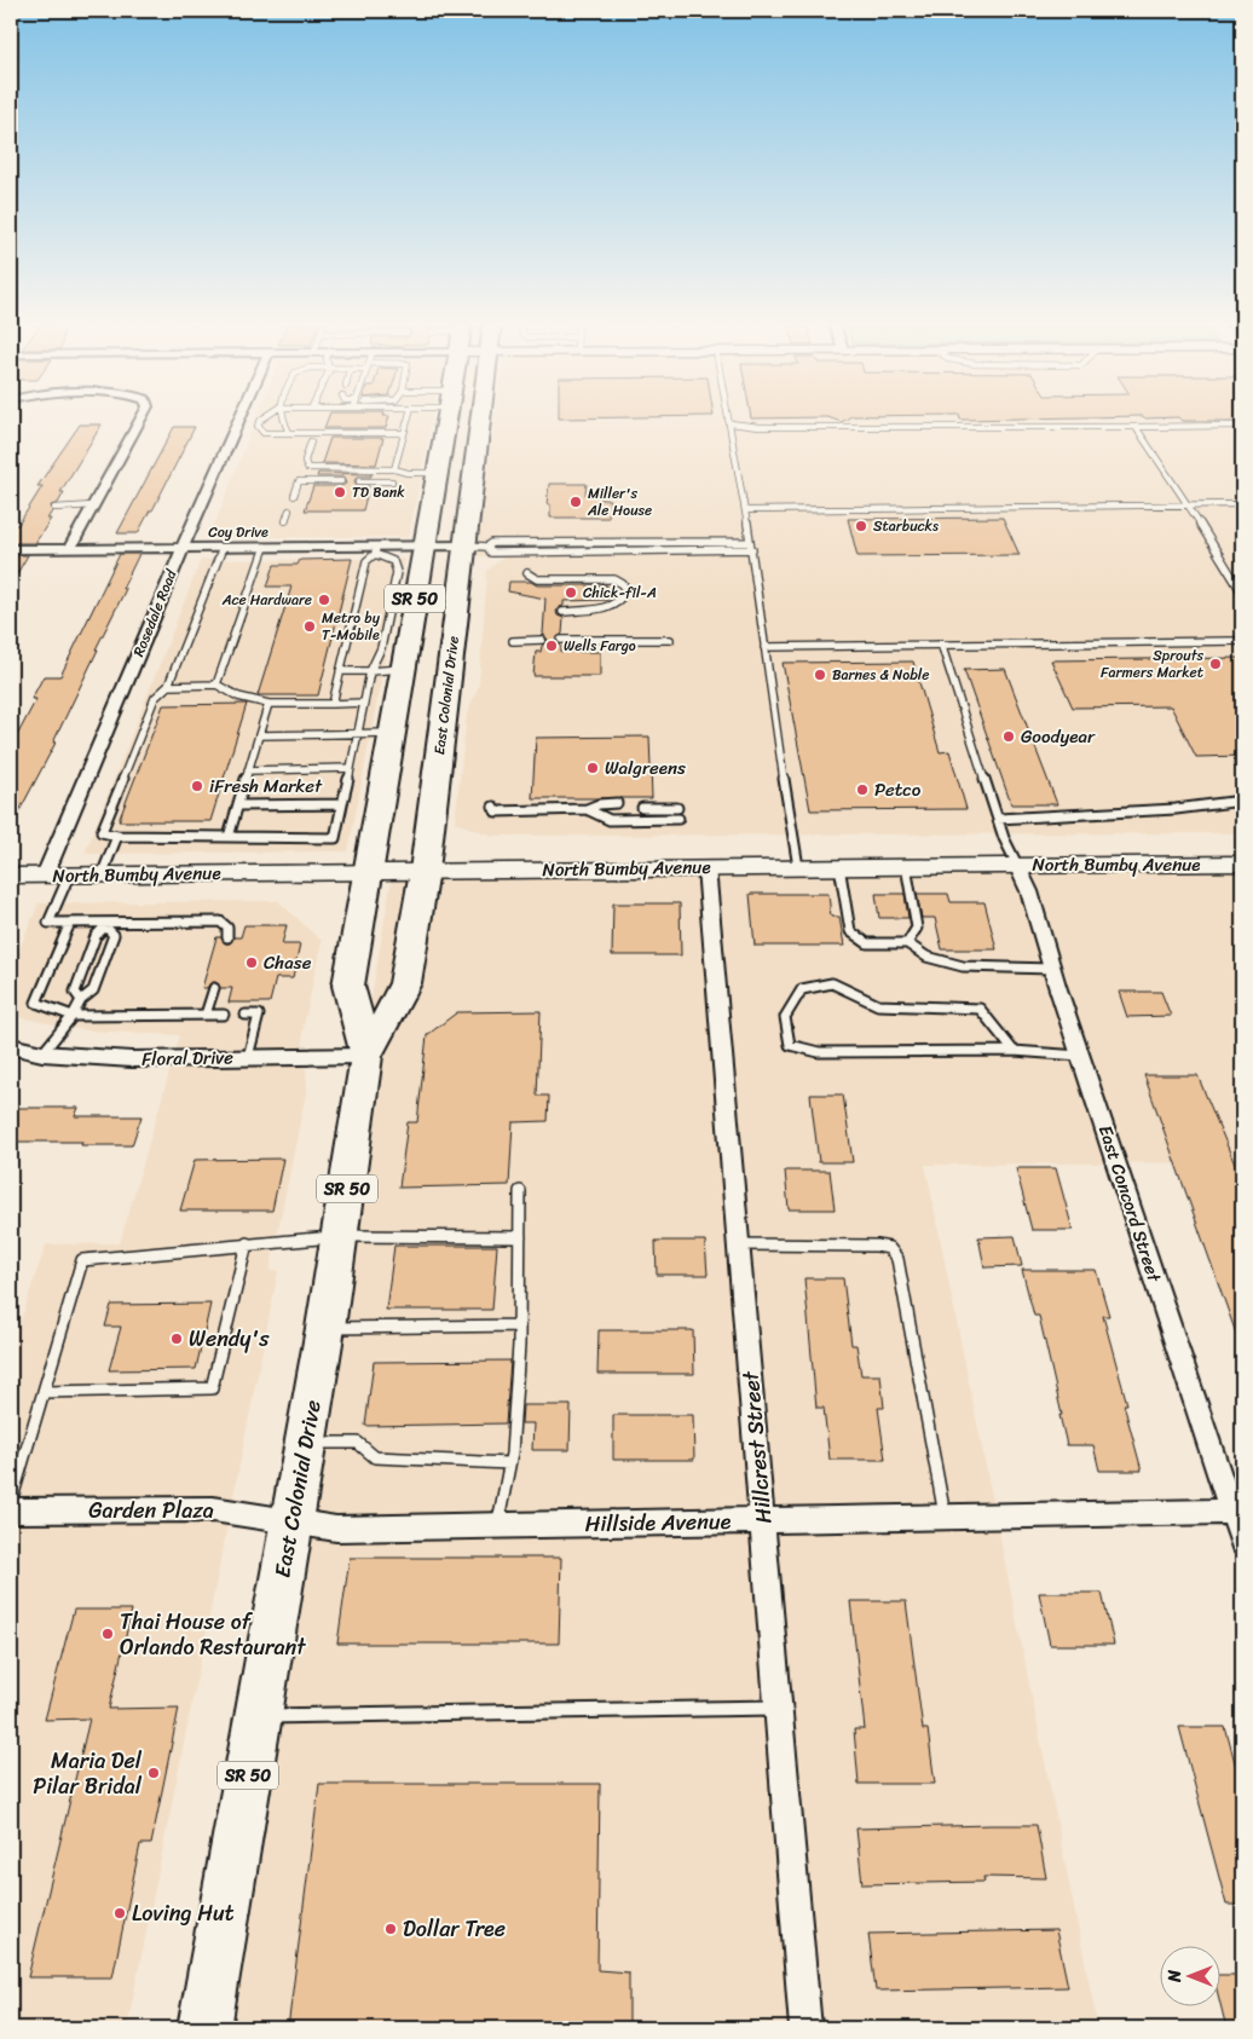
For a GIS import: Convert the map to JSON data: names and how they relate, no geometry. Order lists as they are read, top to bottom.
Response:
{
  "streets": {
    "highway": ["SR 50", "East Colonial Drive"],
    "street": [
      "Coy Drive",
      "Rosedale Road",
      "North Bumby Avenue",
      "Floral Drive",
      "East Concord Street",
      "Hillcrest Street",
      "Garden Plaza",
      "Hillside Avenue"
    ]
  },
  "crossings": [
    ["Coy Drive", "Rosedale Road"],
    ["Coy Drive", "East Colonial Drive"],
    ["Rosedale Road", "North Bumby Avenue"],
    ["East Colonial Drive", "North Bumby Avenue"],
    ["East Colonial Drive", "Floral Drive"],
    ["East Colonial Drive", "Garden Plaza"],
    ["East Colonial Drive", "Hillside Avenue"],
    ["North Bumby Avenue", "East Concord Street"],
    ["North Bumby Avenue", "Hillcrest Street"],
    ["East Concord Street", "Hillside Avenue"],
    ["Hillcrest Street", "Hillside Avenue"],
    ["Garden Plaza", "Hillside Avenue"]
  ],
  "places": [
    "TD Bank",
    "Miller's Ale House",
    "Starbucks",
    "Chick-fil-A",
    "Ace Hardware",
    "Metro by T-Mobile",
    "Wells Fargo",
    "Sprouts Farmers Market",
    "Barnes & Noble",
    "Goodyear",
    "Walgreens",
    "iFresh Market",
    "Petco",
    "Chase",
    "Wendy's",
    "Thai House of Orlando Restaurant",
    "Maria Del Pilar Bridal",
    "Loving Hut",
    "Dollar Tree"
  ],
  "north": "left"
}
